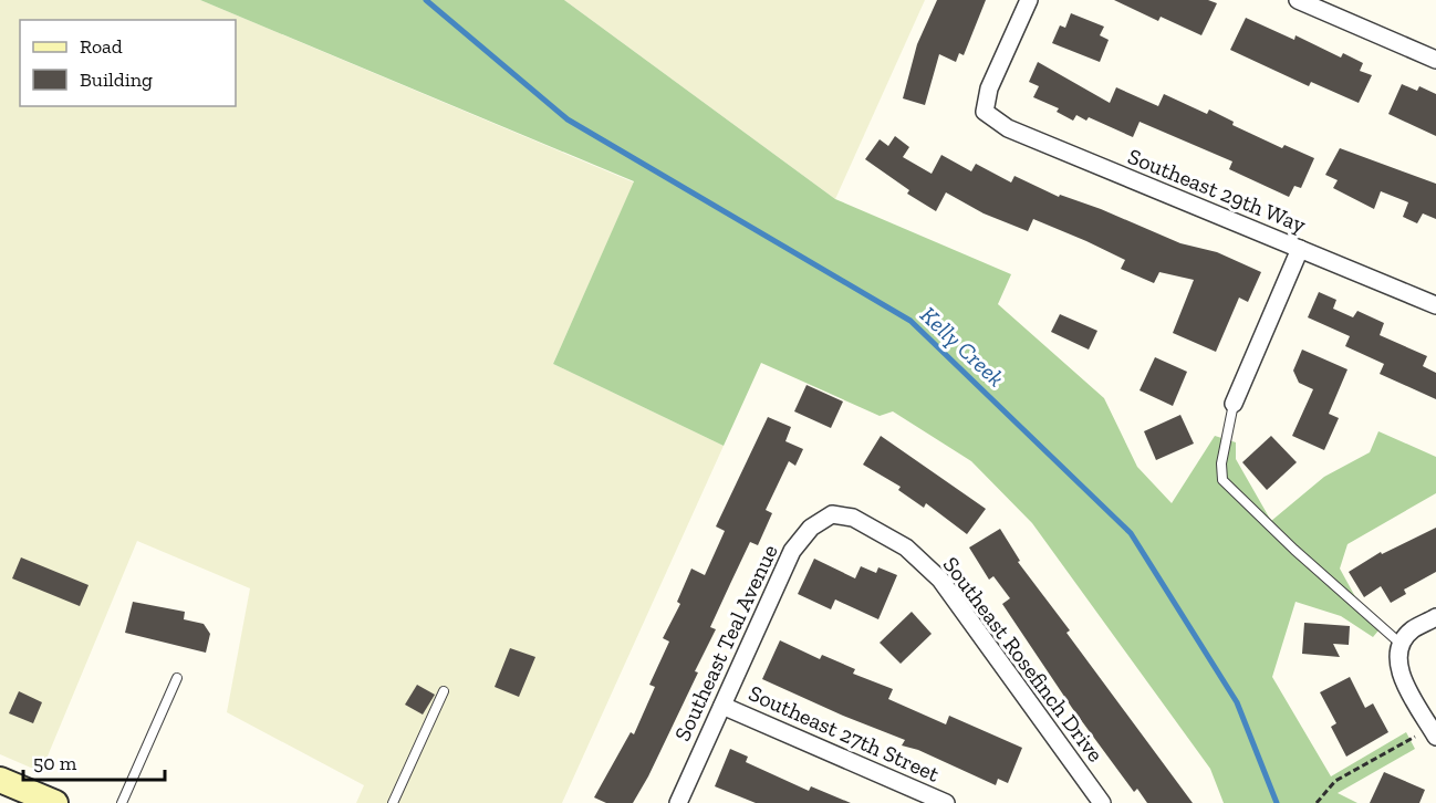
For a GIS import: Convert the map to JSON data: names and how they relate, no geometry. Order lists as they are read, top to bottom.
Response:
{
  "streets": {
    "street": [
      "Southeast 29th Way",
      "Southeast Teal Avenue",
      "Southeast Rosefinch Drive",
      "Southeast 27th Street"
    ]
  },
  "crossings": [
    ["Southeast Teal Avenue", "Southeast Rosefinch Drive"],
    ["Southeast Teal Avenue", "Southeast 27th Street"]
  ],
  "water": ["Kelly Creek"],
  "legend": ["Road", "Building"],
  "scale_bar": "50 m"
}
